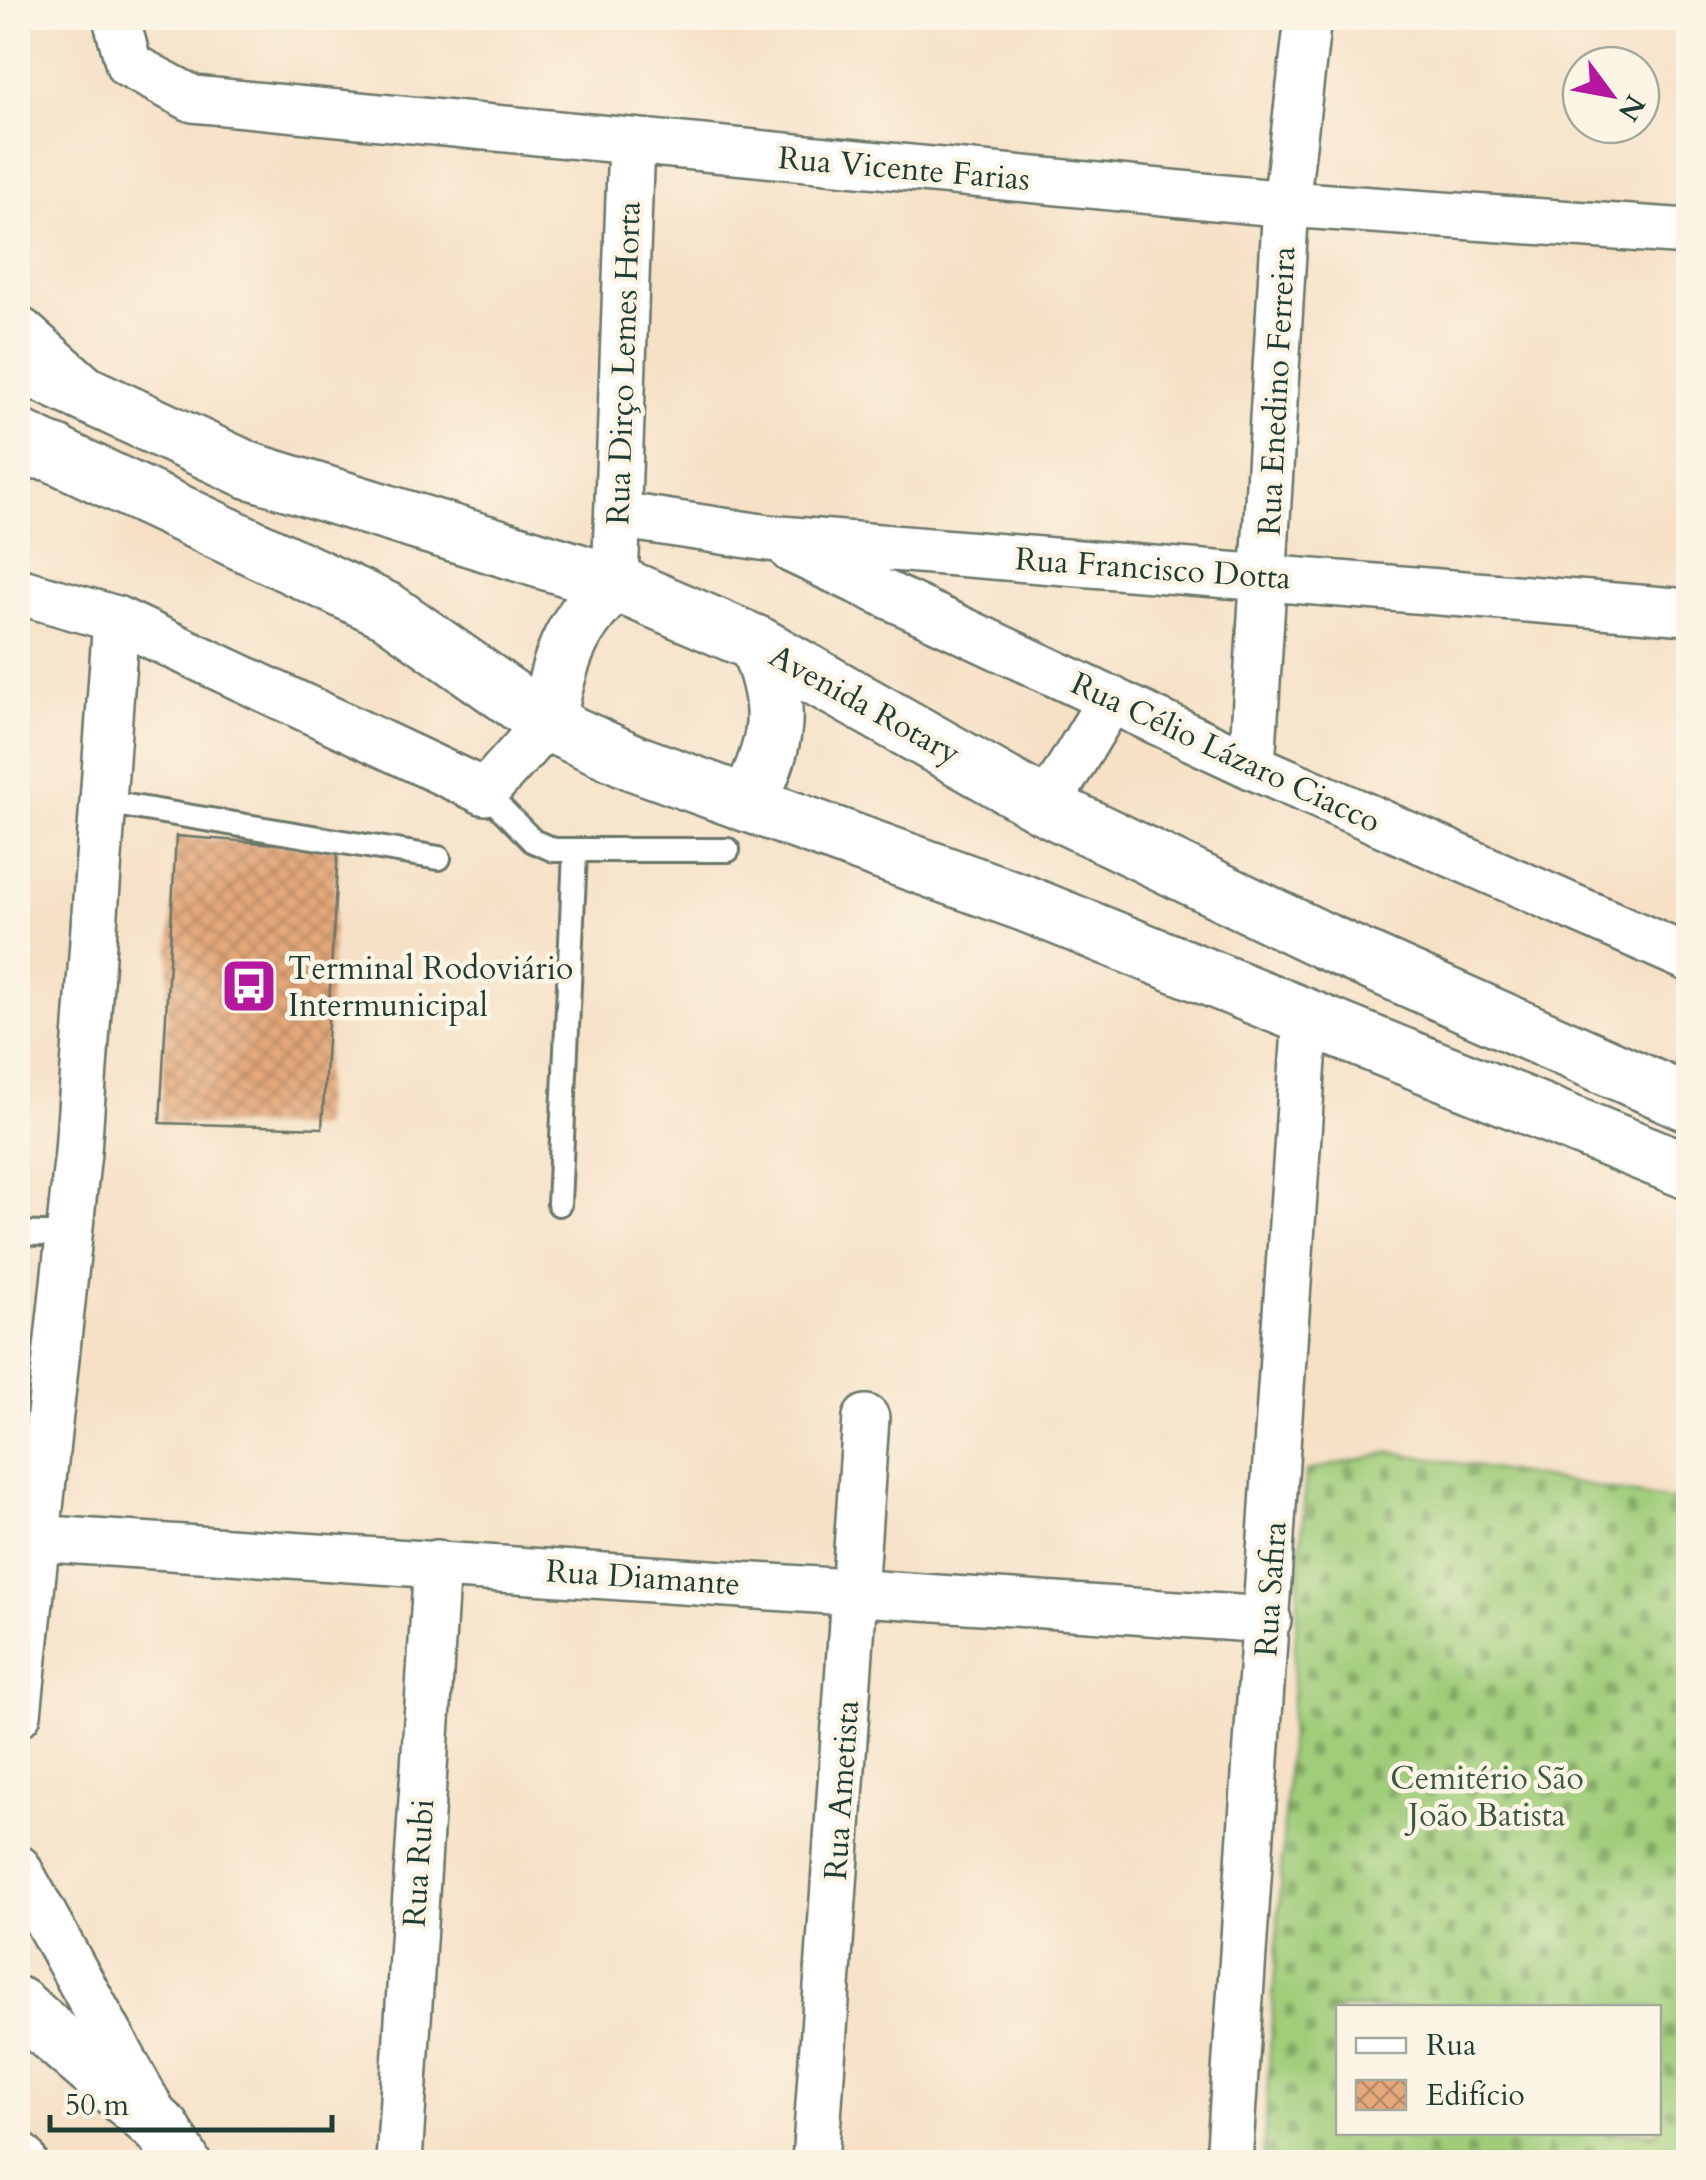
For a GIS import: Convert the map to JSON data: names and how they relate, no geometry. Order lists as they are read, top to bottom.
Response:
{
  "streets": {
    "main road": ["Avenida Rotary"],
    "street": [
      "Rua Vicente Farias",
      "Rua Dirço Lemes Horta",
      "Rua Enedino Ferreira",
      "Rua Francisco Dotta",
      "Rua Célio Lázaro Ciacco",
      "Rua Diamante",
      "Rua Safira",
      "Rua Ametista",
      "Rua Rubi"
    ]
  },
  "crossings": [
    ["Rua Vicente Farias", "Rua Dirço Lemes Horta"],
    ["Rua Vicente Farias", "Rua Enedino Ferreira"],
    ["Rua Dirço Lemes Horta", "Rua Francisco Dotta"],
    ["Rua Dirço Lemes Horta", "Avenida Rotary"],
    ["Rua Enedino Ferreira", "Rua Francisco Dotta"],
    ["Rua Enedino Ferreira", "Rua Célio Lázaro Ciacco"],
    ["Rua Francisco Dotta", "Rua Célio Lázaro Ciacco"],
    ["Rua Diamante", "Rua Safira"],
    ["Rua Diamante", "Rua Ametista"],
    ["Rua Diamante", "Rua Rubi"]
  ],
  "parks": ["Cemitério São João Batista"],
  "places": {
    "bus stop": ["Terminal Rodoviário Intermunicipal"]
  },
  "legend": ["Rua", "Edifício"],
  "scale_bar": "50 m",
  "north": "bottom right"
}
